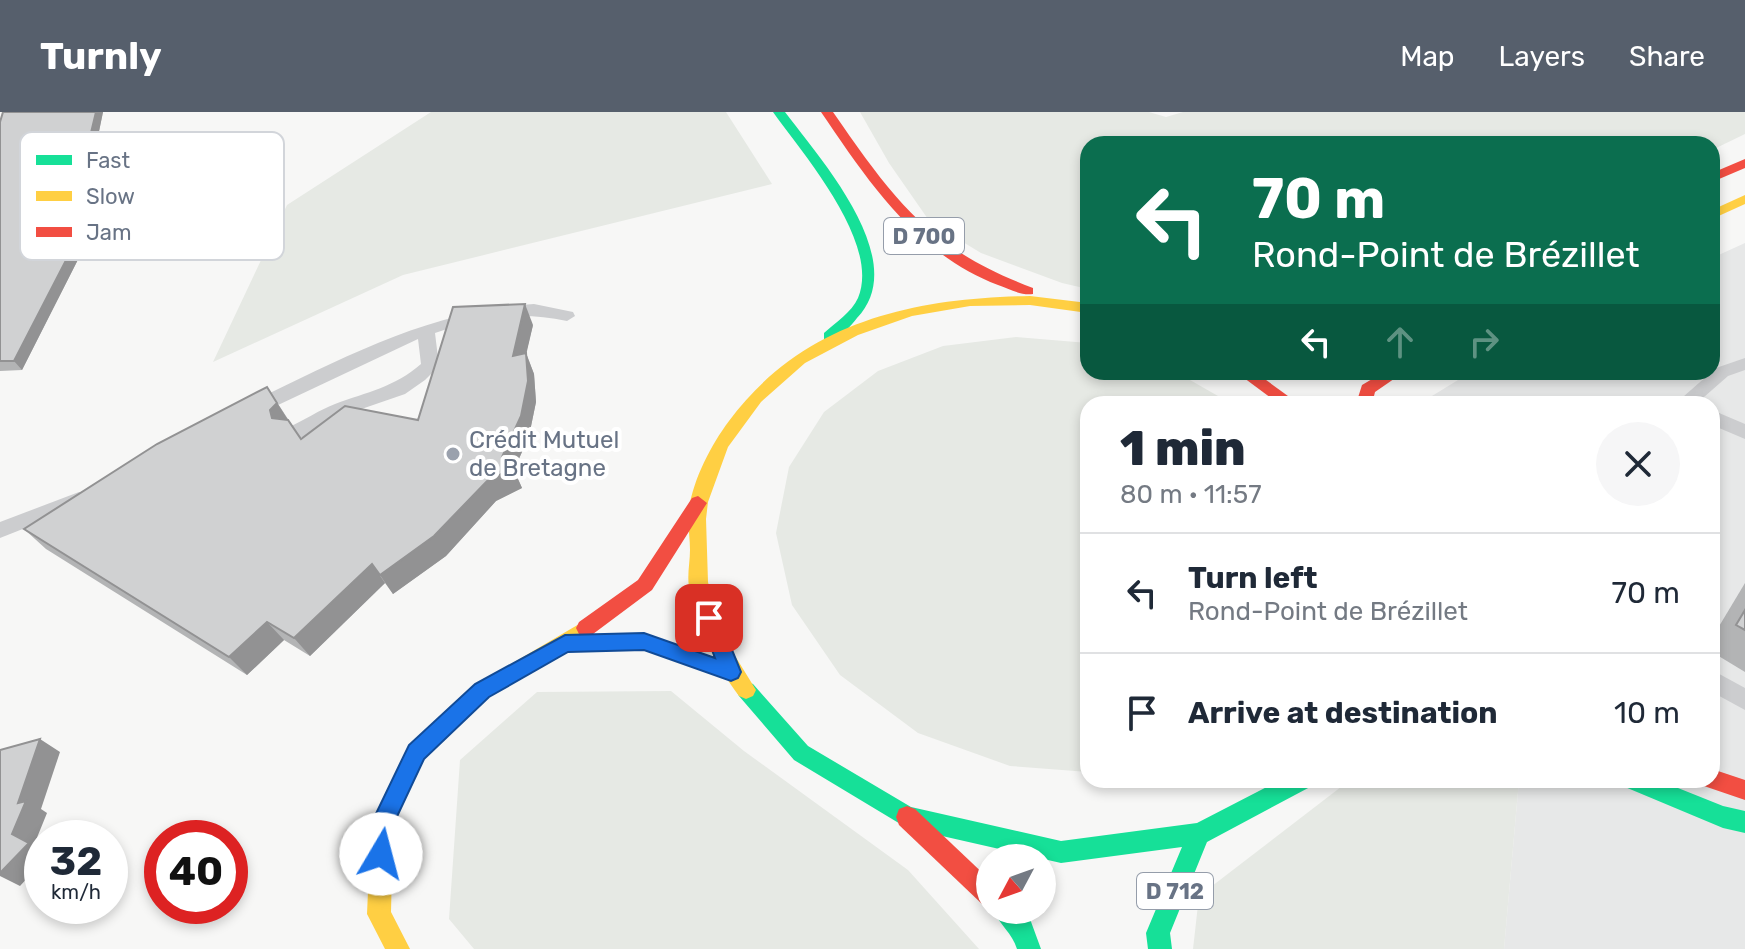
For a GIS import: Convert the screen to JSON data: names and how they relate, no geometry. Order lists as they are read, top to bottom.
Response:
{
  "streets": {
    "main road": ["D 700", "D 712"]
  },
  "places": ["Crédit Mutuel de Bretagne"],
  "legend": ["Fast", "Slow", "Jam"],
  "north": "bottom left",
  "page": {
    "header": "Turnly",
    "nav": ["Map", "Layers", "Share"],
    "turn": ["70 m", "Rond-Point de Brézillet"],
    "heading": ["1 min", "80 m · 11:57"],
    "list": [
      {
        "name": "Turn left",
        "note": "Rond-Point de Brézillet",
        "value": "70 m"
      },
      {
        "name": "Arrive at destination",
        "value": "10 m"
      }
    ],
    "speed": "32 km/h",
    "limit": "40"
  }
}
